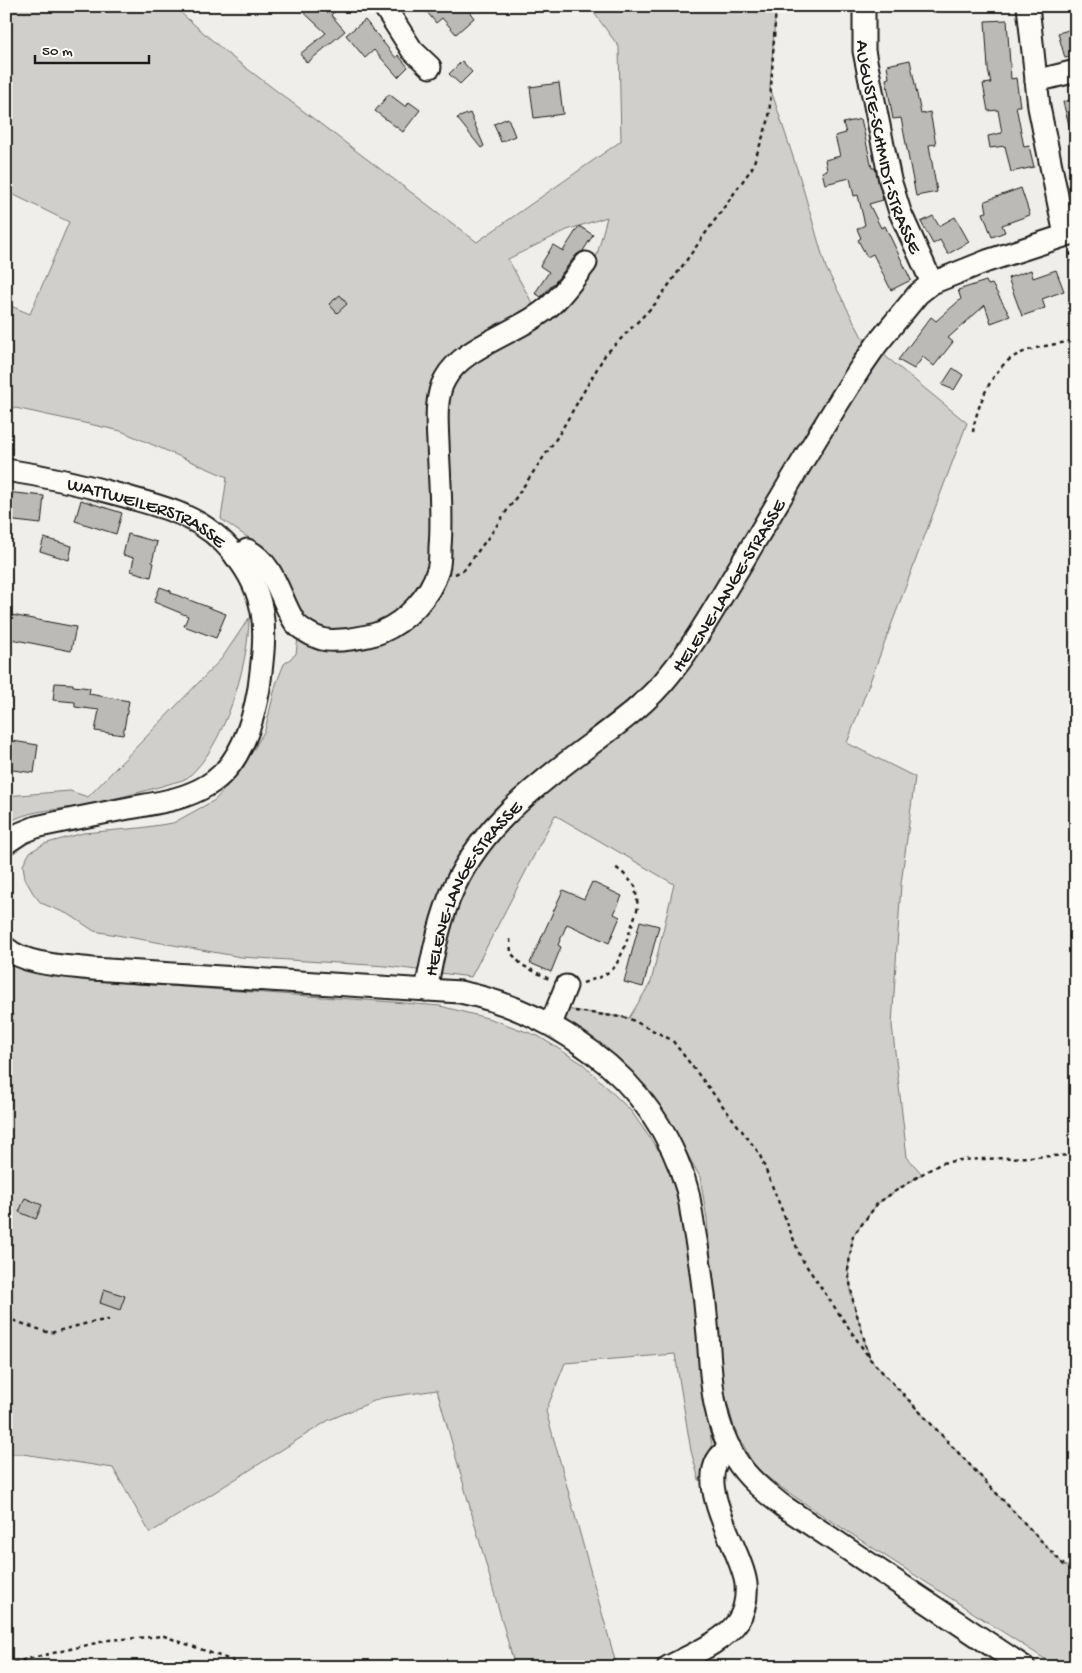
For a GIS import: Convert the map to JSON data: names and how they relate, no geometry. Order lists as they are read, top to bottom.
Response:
{
  "streets": {
    "street": ["AUGUSTE-SCHMIDT-STRASSE", "WATTWEILERSTRASSE", "HELENE-LANGE-STRASSE"]
  },
  "crossings": [
    ["AUGUSTE-SCHMIDT-STRASSE", "HELENE-LANGE-STRASSE"]
  ],
  "scale_bar": "50 m"
}
